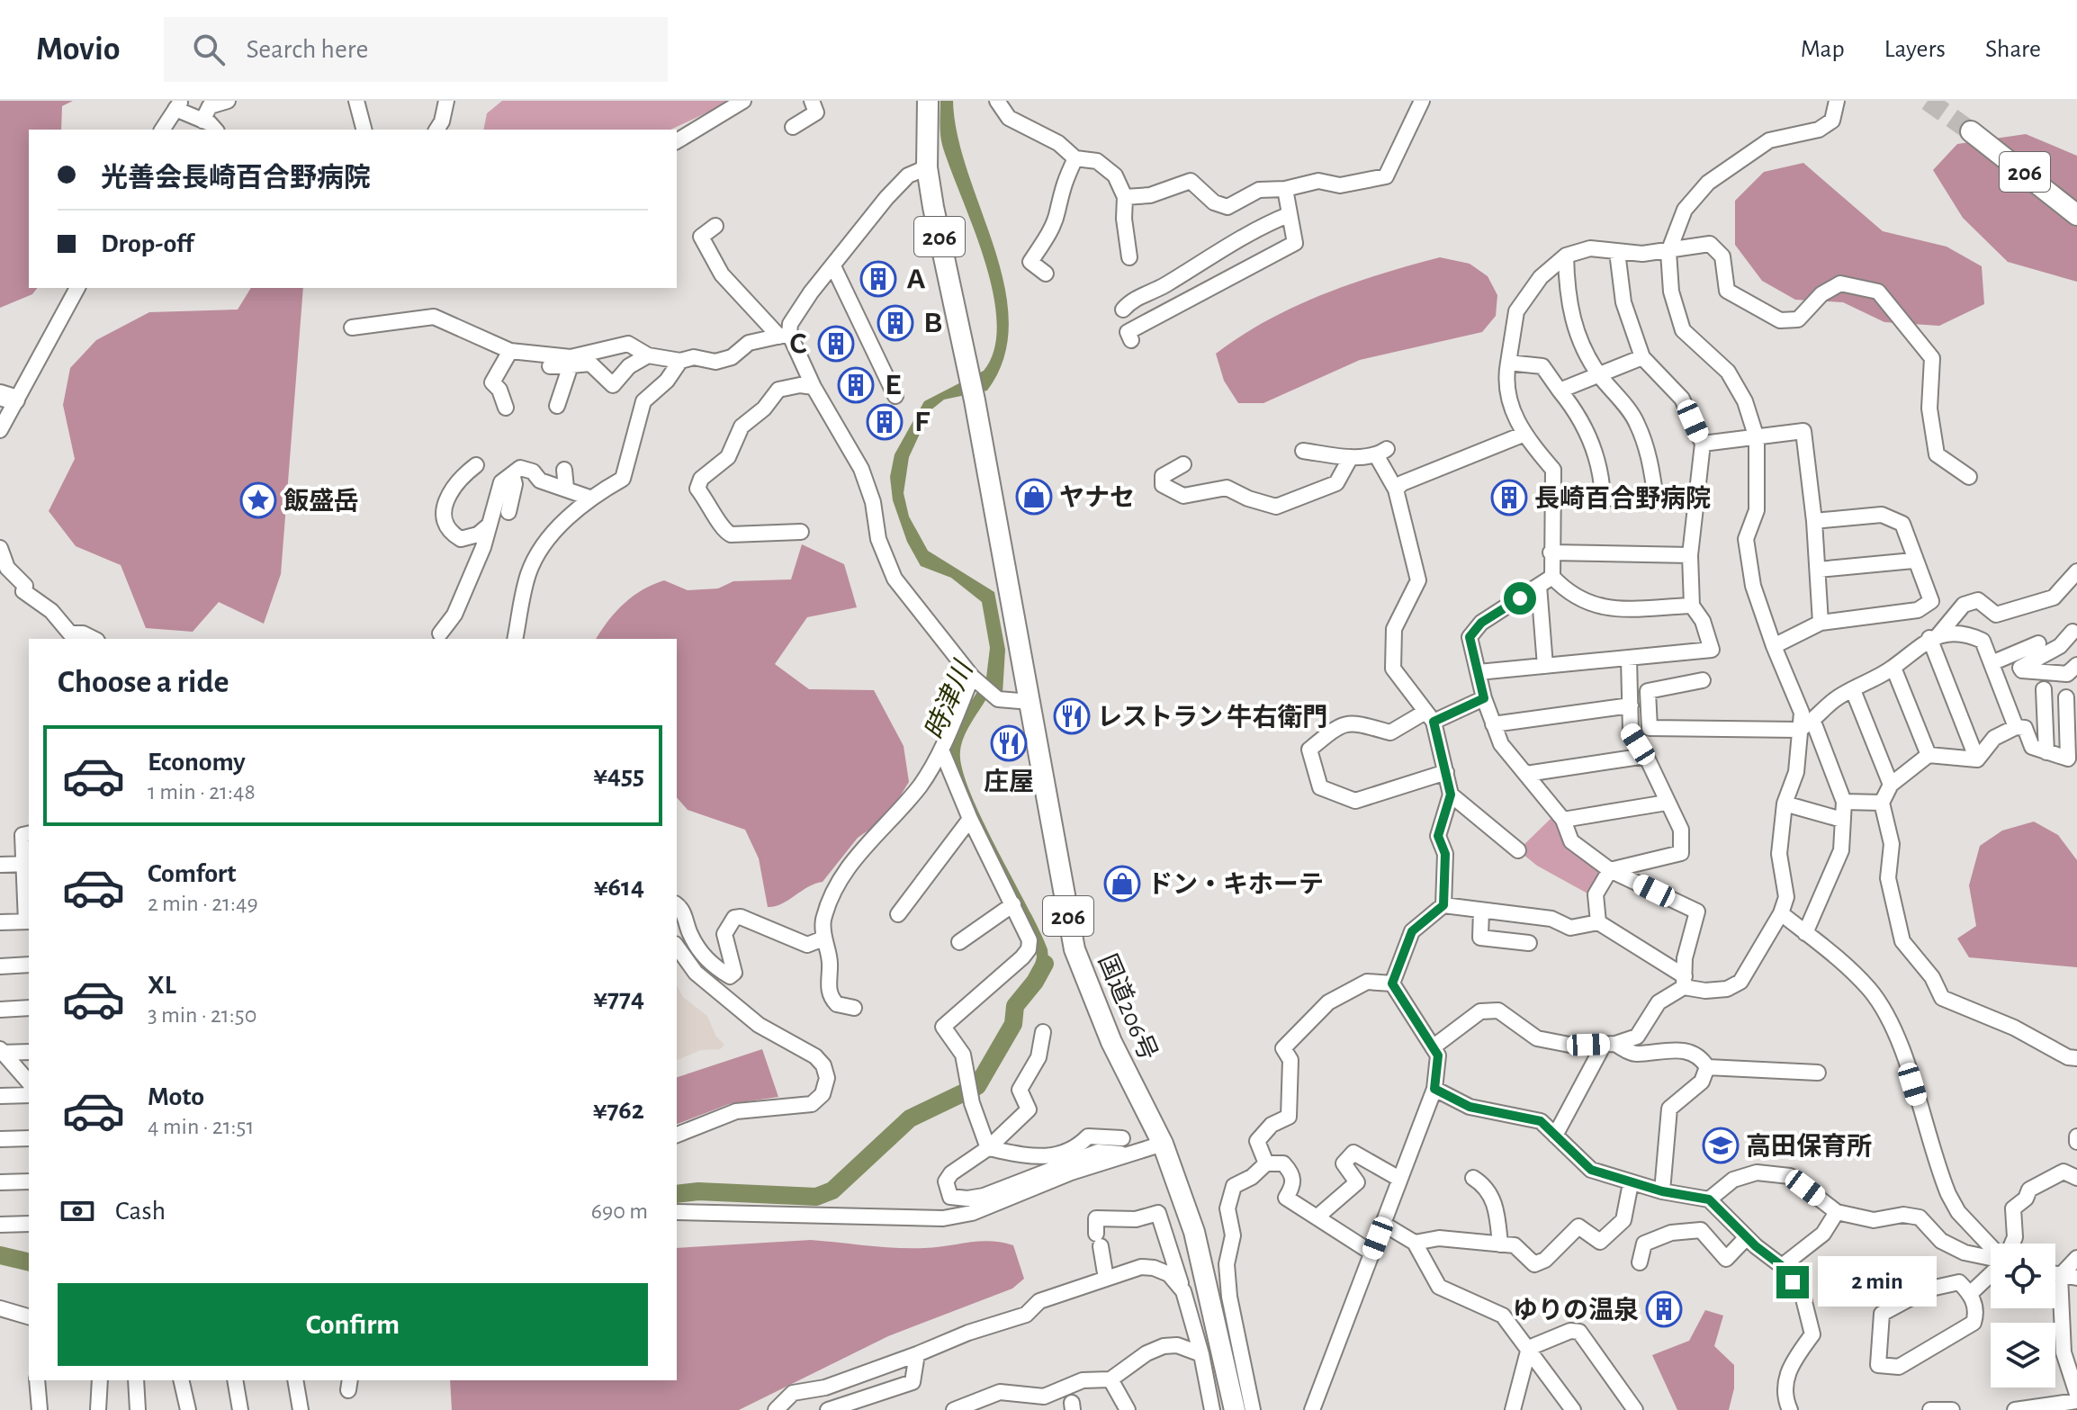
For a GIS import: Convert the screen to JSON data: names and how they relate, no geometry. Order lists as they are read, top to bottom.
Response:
{
  "streets": {
    "highway": ["206", "国道206号"]
  },
  "crossings": [
    ["206", "国道206号"]
  ],
  "water": ["時津川"],
  "places": {
    "building": [
      "Ａ",
      "Ｂ",
      "Ｃ",
      "Ｅ",
      "Ｆ",
      "長崎百合野病院",
      "ゆりの温泉"
    ],
    "shop": ["ヤナセ", "ドン・キホーテ"],
    "place": ["飯盛岳"],
    "restaurant": ["レストラン 牛右衛門", "庄屋"],
    "school or university": ["高田保育所"]
  },
  "page": {
    "header": "Movio",
    "search": "Search here",
    "nav": ["Map", "Layers", "Share"],
    "banner": ["光善会長崎百合野病院", "Drop-off"],
    "heading": "Choose a ride",
    "list": [
      {
        "name": "Economy",
        "note": "1 min · 21:48",
        "value": "¥455"
      },
      {
        "name": "Comfort",
        "note": "2 min · 21:49",
        "value": "¥614"
      },
      {
        "name": "XL",
        "note": "3 min · 21:50",
        "value": "¥774"
      },
      {
        "name": "Moto",
        "note": "4 min · 21:51",
        "value": "¥762"
      }
    ],
    "pay": ["Cash", "690 m"],
    "bubble": "2 min",
    "buttons": "Confirm"
  }
}
